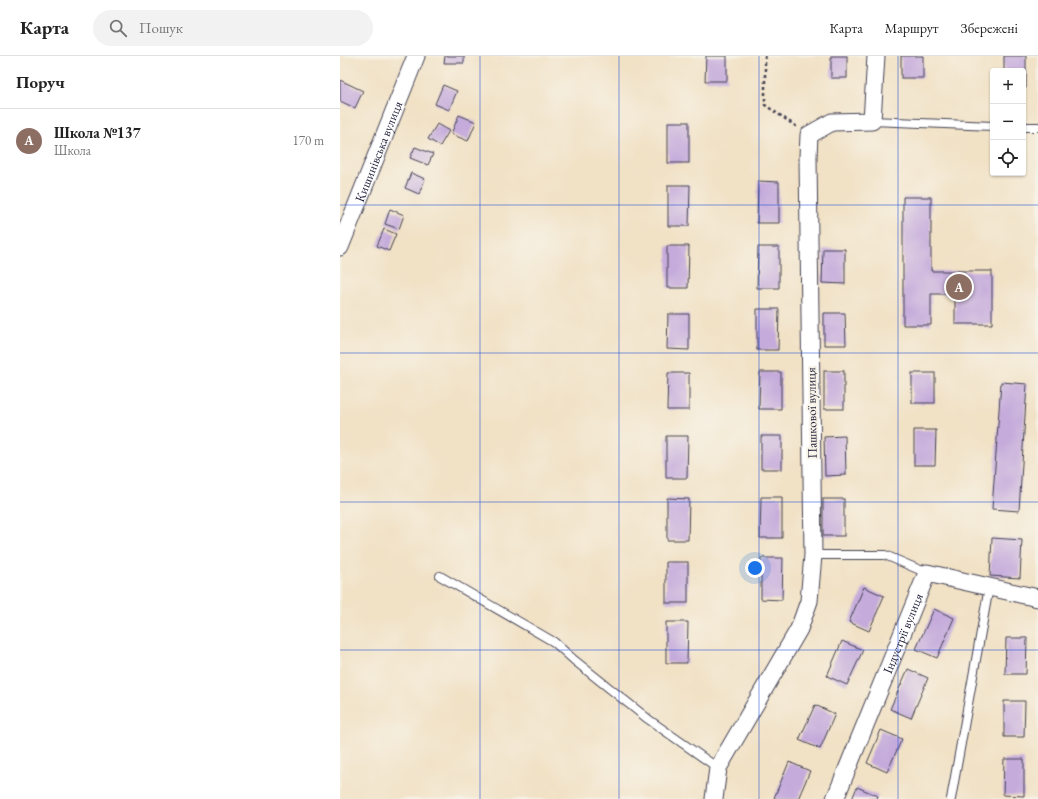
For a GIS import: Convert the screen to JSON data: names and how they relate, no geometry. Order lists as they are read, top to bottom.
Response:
{
  "streets": {
    "street": ["Кишинівська вулиця", "Пашкової вулиця", "Індустрії вулиця"]
  },
  "page": {
    "header": "Карта",
    "search": "Пошук",
    "nav": ["Карта", "Маршрут", "Збережені"],
    "heading": "Поруч",
    "map_buttons": ["+", "−"],
    "list": [
      {
        "mark": "A",
        "name": "Школа №137",
        "note": "Школа",
        "value": "170 m"
      }
    ],
    "pins": "A"
  }
}
